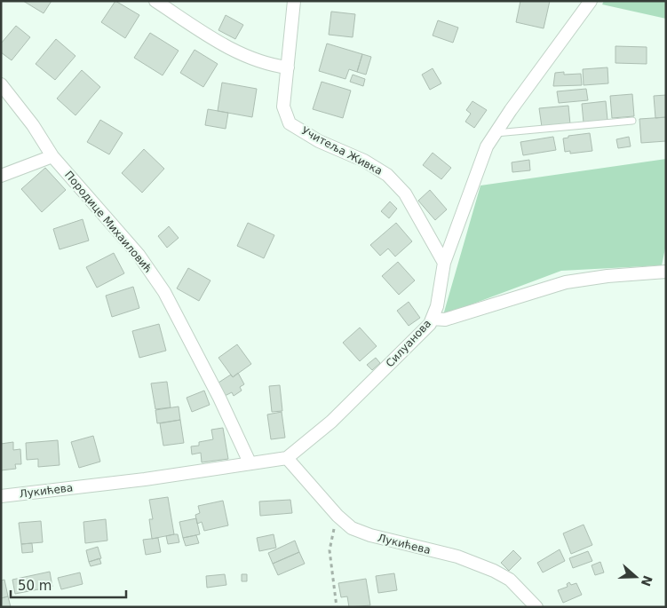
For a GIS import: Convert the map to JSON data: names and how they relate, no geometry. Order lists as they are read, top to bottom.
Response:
{
  "streets": {
    "street": [
      "Учитеља Живка",
      "Породице Михаиловић",
      "Силуанова",
      "Лукићева"
    ]
  },
  "crossings": [
    ["Учитеља Живка", "Силуанова"],
    ["Породице Михаиловић", "Лукићева"],
    ["Силуанова", "Лукићева"]
  ],
  "scale_bar": "50 m",
  "north": "right"
}
